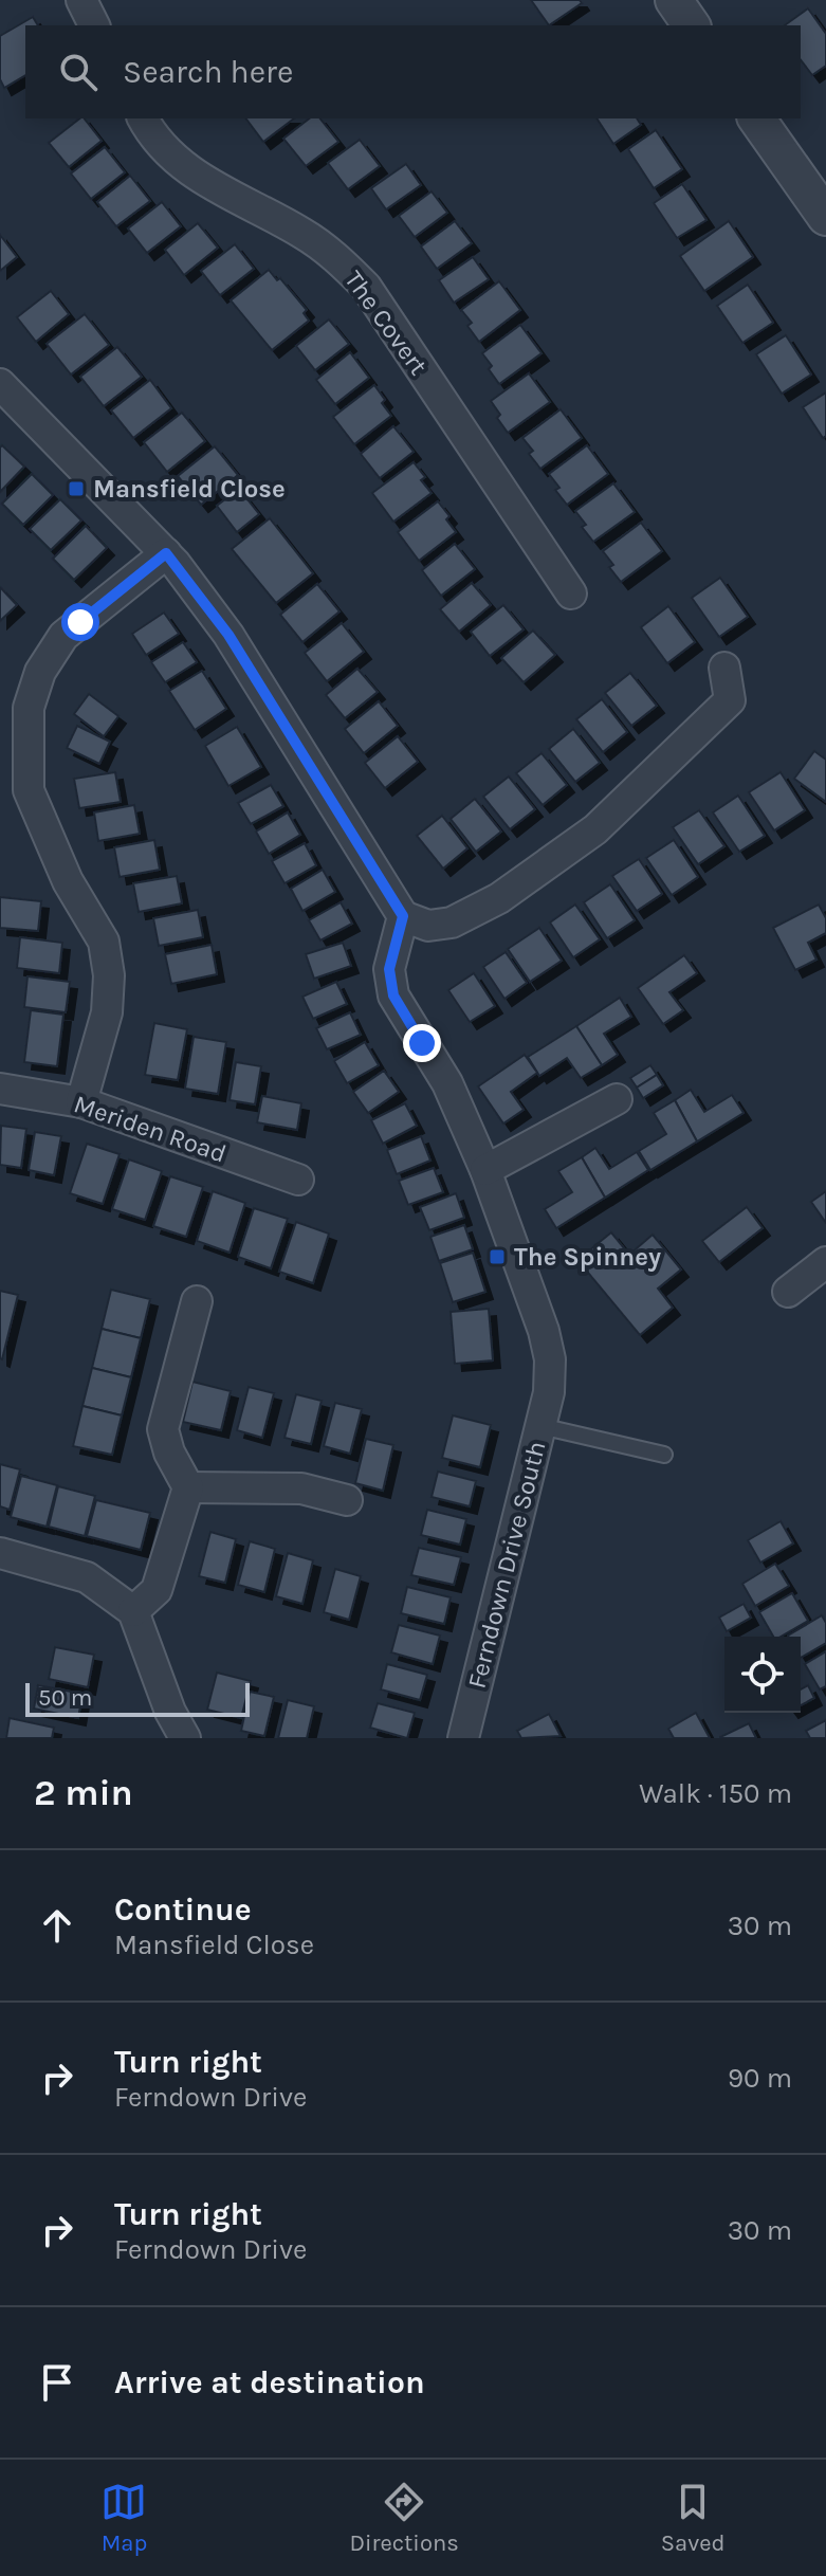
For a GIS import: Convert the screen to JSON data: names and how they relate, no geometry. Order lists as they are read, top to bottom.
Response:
{
  "streets": {
    "street": ["The Covert", "Meriden Road", "Ferndown Drive South"]
  },
  "places": {
    "transit": ["Mansfield Close", "The Spinney"]
  },
  "scale_bar": "50 m",
  "page": {
    "search": "Search here",
    "scale": "50 m",
    "heading": ["2 min", "Walk · 150 m"],
    "list": [
      ["Continue", "Mansfield Close", "30 m"],
      ["Turn right", "Ferndown Drive", "90 m"],
      ["Turn right", "Ferndown Drive", "30 m"],
      "Arrive at destination"
    ],
    "nav": ["Map", "Directions", "Saved"]
  }
}
